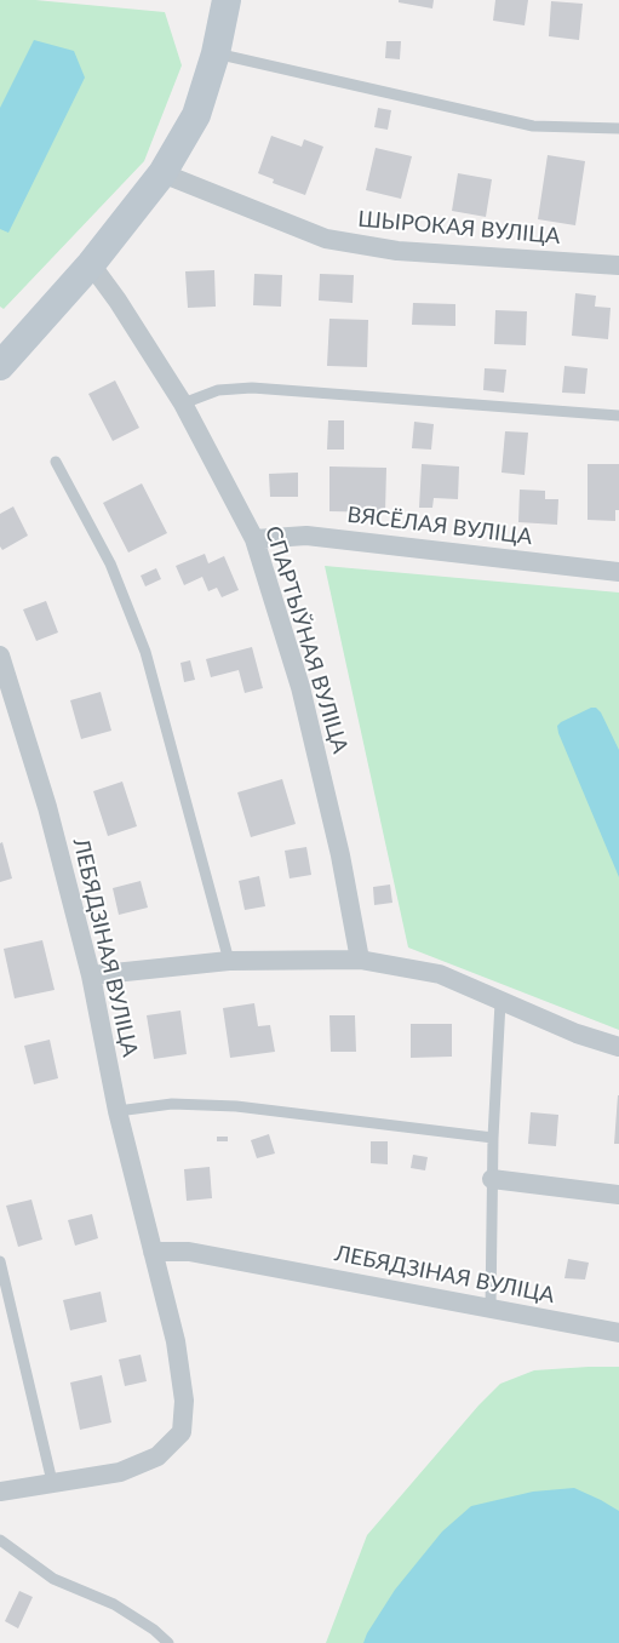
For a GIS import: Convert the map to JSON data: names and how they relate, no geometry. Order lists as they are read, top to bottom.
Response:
{
  "streets": {
    "street": [
      "ШЫРОКАЯ ВУЛІЦА",
      "ВЯСЁЛАЯ ВУЛІЦА",
      "СПАРТЫЎНАЯ ВУЛІЦА",
      "ЛЕБЯДЗІНАЯ ВУЛІЦА"
    ]
  },
  "crossings": [
    ["ВЯСЁЛАЯ ВУЛІЦА", "СПАРТЫЎНАЯ ВУЛІЦА"]
  ]
}
